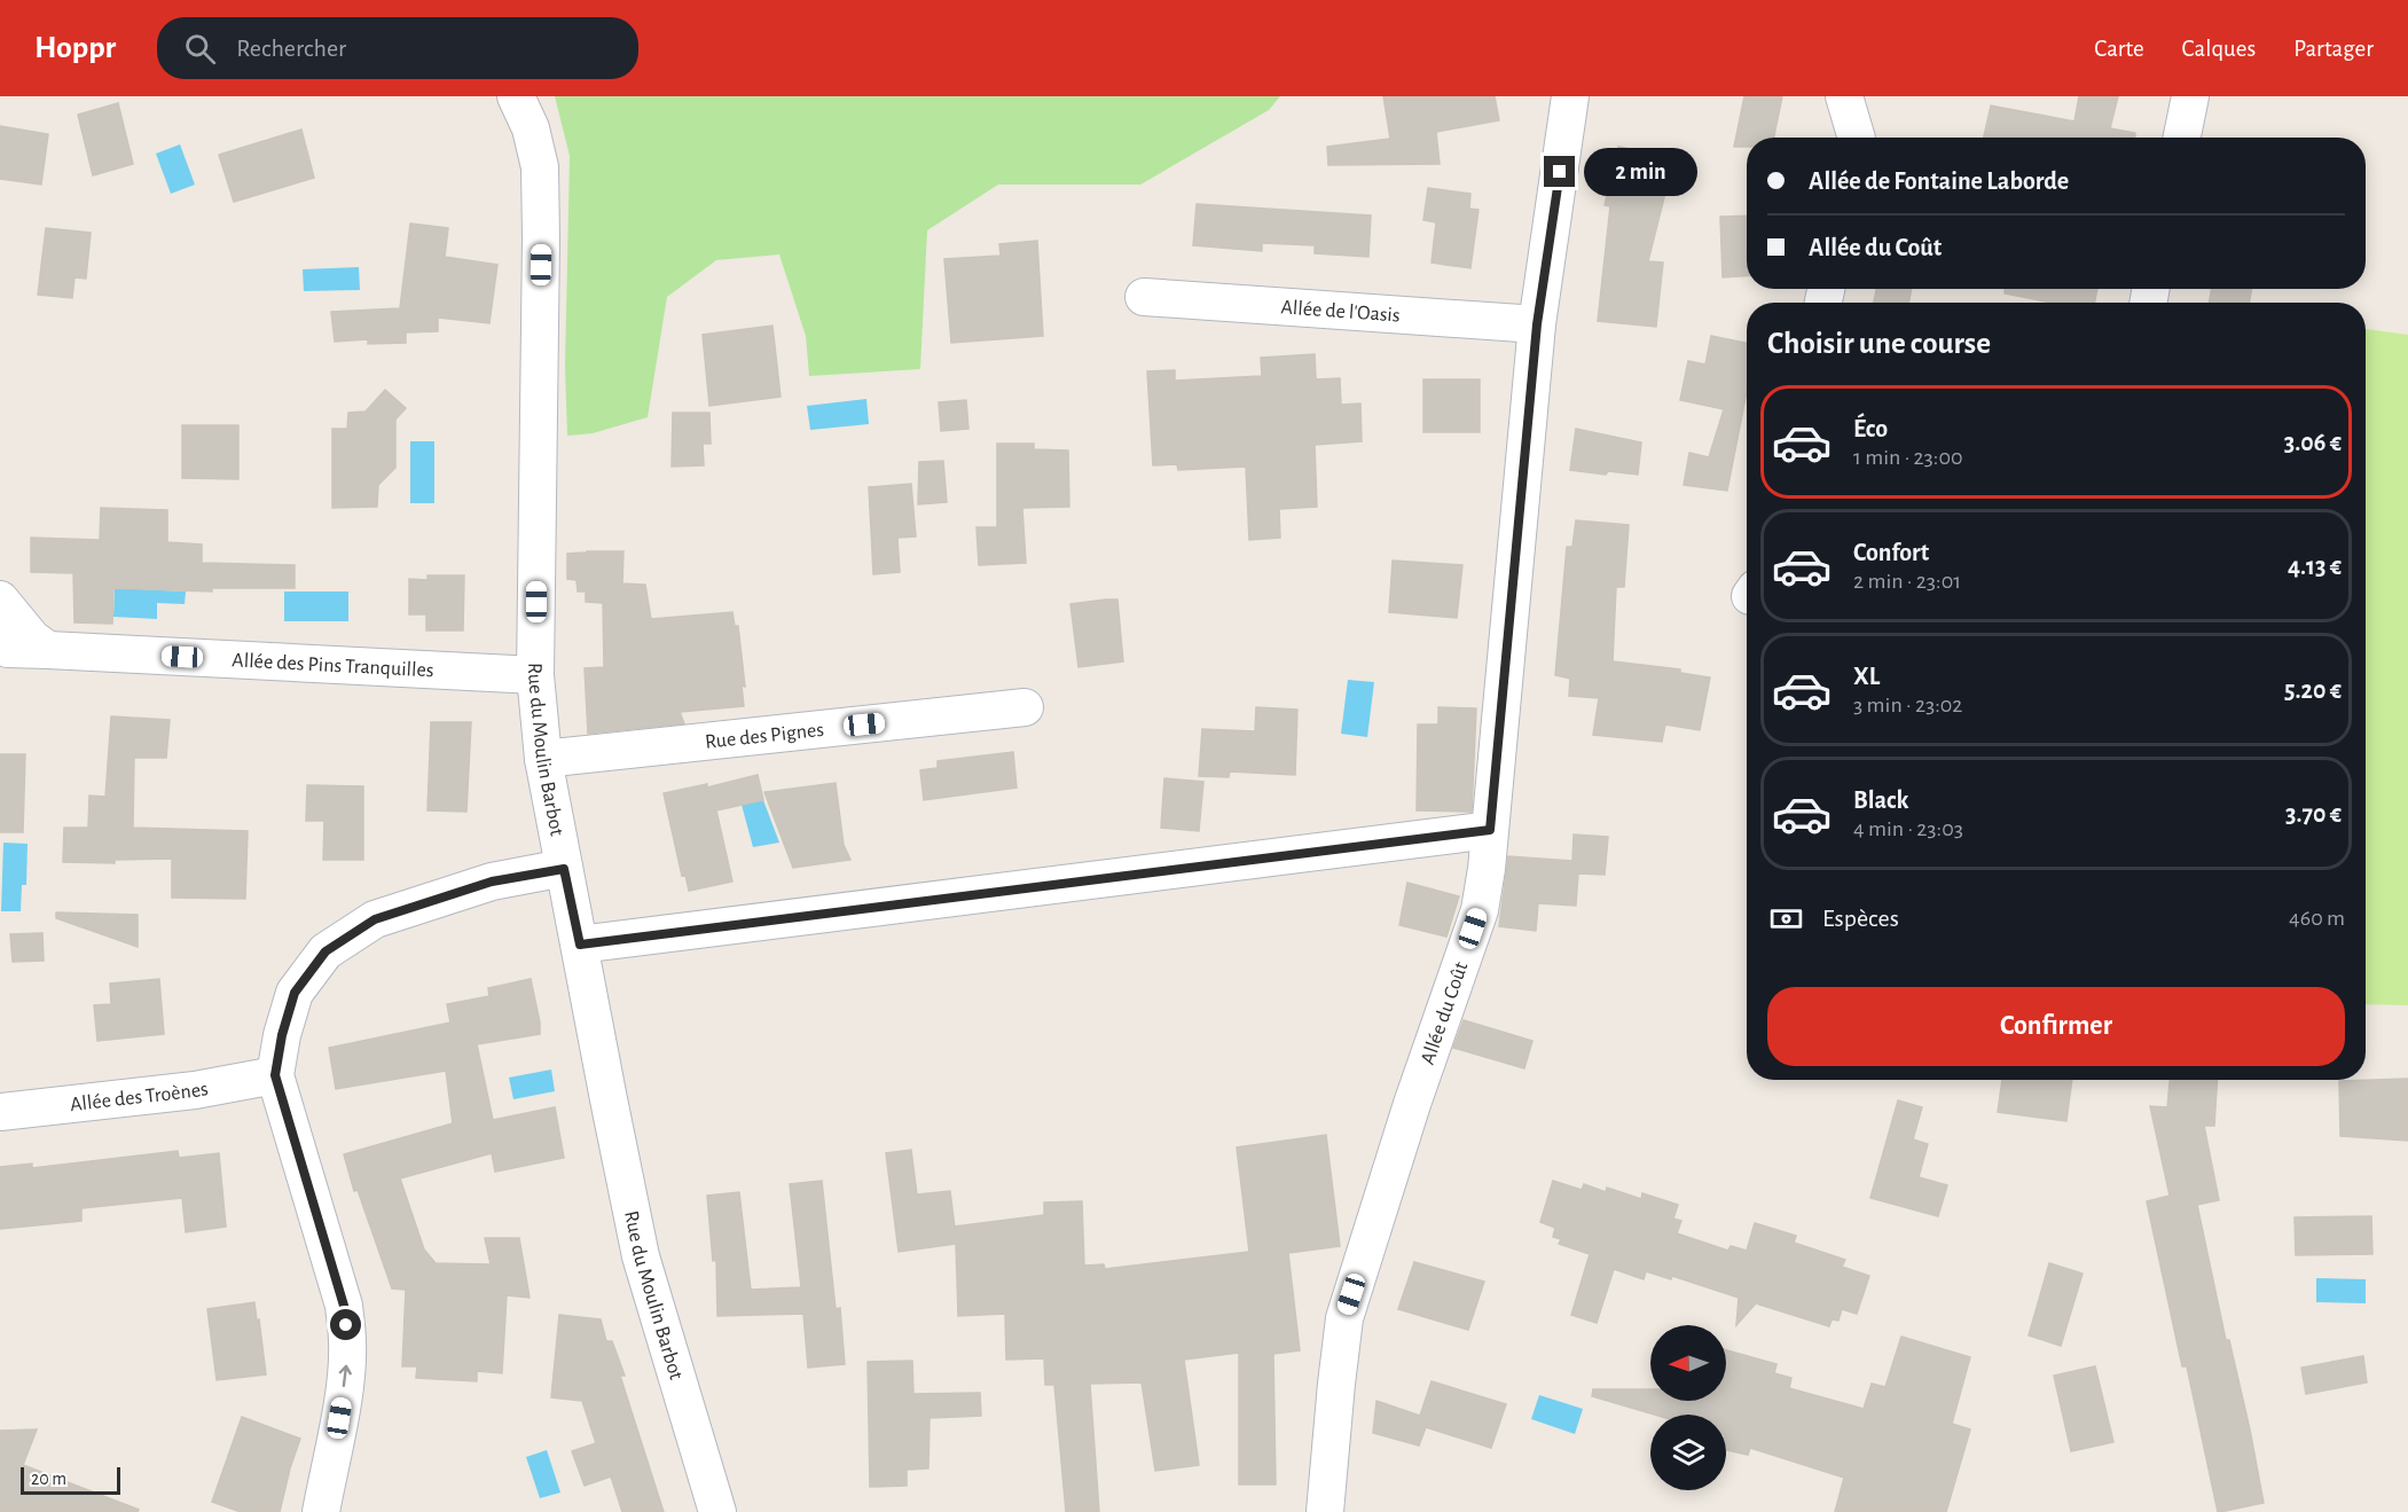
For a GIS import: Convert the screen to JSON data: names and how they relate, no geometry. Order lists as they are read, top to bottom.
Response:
{
  "streets": {
    "street": [
      "Allée de l'Oasis",
      "Allée des Pins Tranquilles",
      "Rue des Pignes",
      "Rue du Moulin Barbot",
      "Allée du Coût",
      "Allée des Troènes"
    ]
  },
  "crossings": [
    ["Allée de l'Oasis", "Allée du Coût"],
    ["Allée des Pins Tranquilles", "Rue du Moulin Barbot"],
    ["Rue des Pignes", "Rue du Moulin Barbot"]
  ],
  "scale_bar": "20 m",
  "north": "left",
  "page": {
    "header": "Hoppr",
    "search": "Rechercher",
    "nav": ["Carte", "Calques", "Partager"],
    "banner": ["Allée de Fontaine Laborde", "Allée du Coût"],
    "bubble": "2 min",
    "heading": "Choisir une course",
    "list": [
      {
        "name": "Éco",
        "note": "1 min · 23:00",
        "value": "3.06 €"
      },
      {
        "name": "Confort",
        "note": "2 min · 23:01",
        "value": "4.13 €"
      },
      {
        "name": "XL",
        "note": "3 min · 23:02",
        "value": "5.20 €"
      },
      {
        "name": "Black",
        "note": "4 min · 23:03",
        "value": "3.70 €"
      }
    ],
    "pay": ["Espèces", "460 m"],
    "buttons": "Confirmer",
    "scale": "20 m"
  }
}
